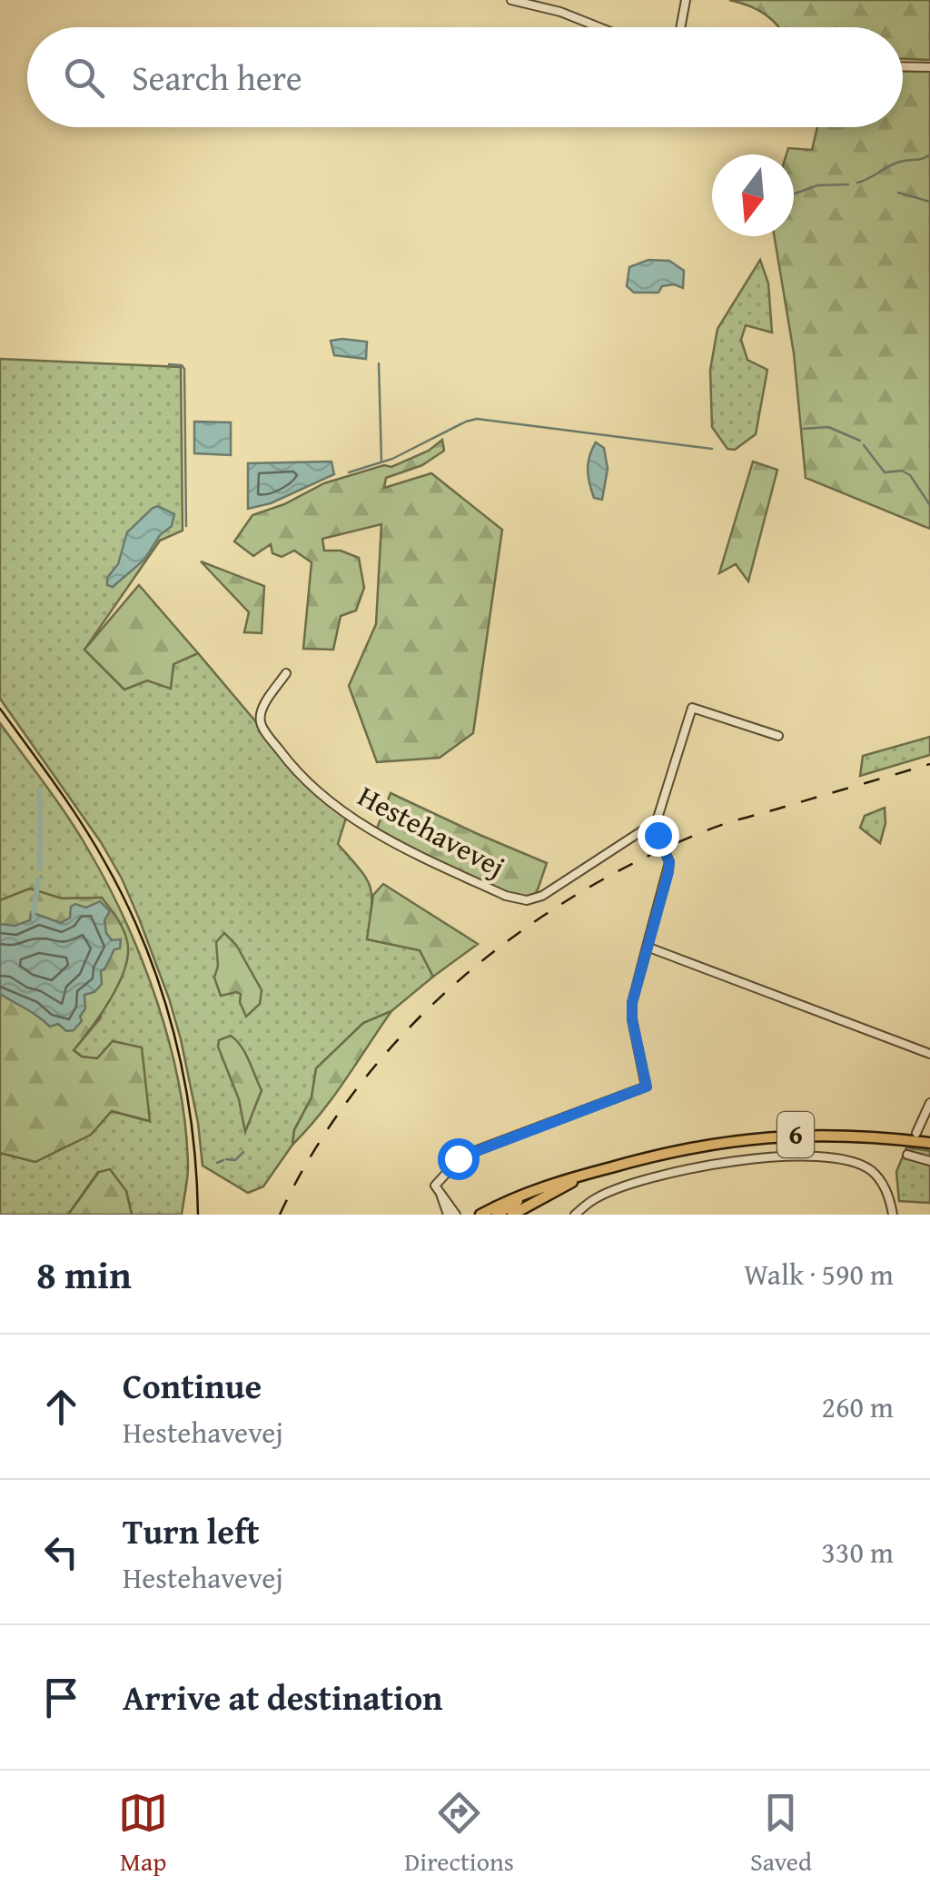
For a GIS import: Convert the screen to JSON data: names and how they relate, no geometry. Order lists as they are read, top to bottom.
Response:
{
  "streets": {
    "main road": ["6"],
    "street": ["Hestehavevej"]
  },
  "north": "bottom",
  "page": {
    "search": "Search here",
    "heading": ["8 min", "Walk · 590 m"],
    "list": [
      ["Continue", "Hestehavevej", "260 m"],
      ["Turn left", "Hestehavevej", "330 m"],
      "Arrive at destination"
    ],
    "nav": ["Map", "Directions", "Saved"]
  }
}
